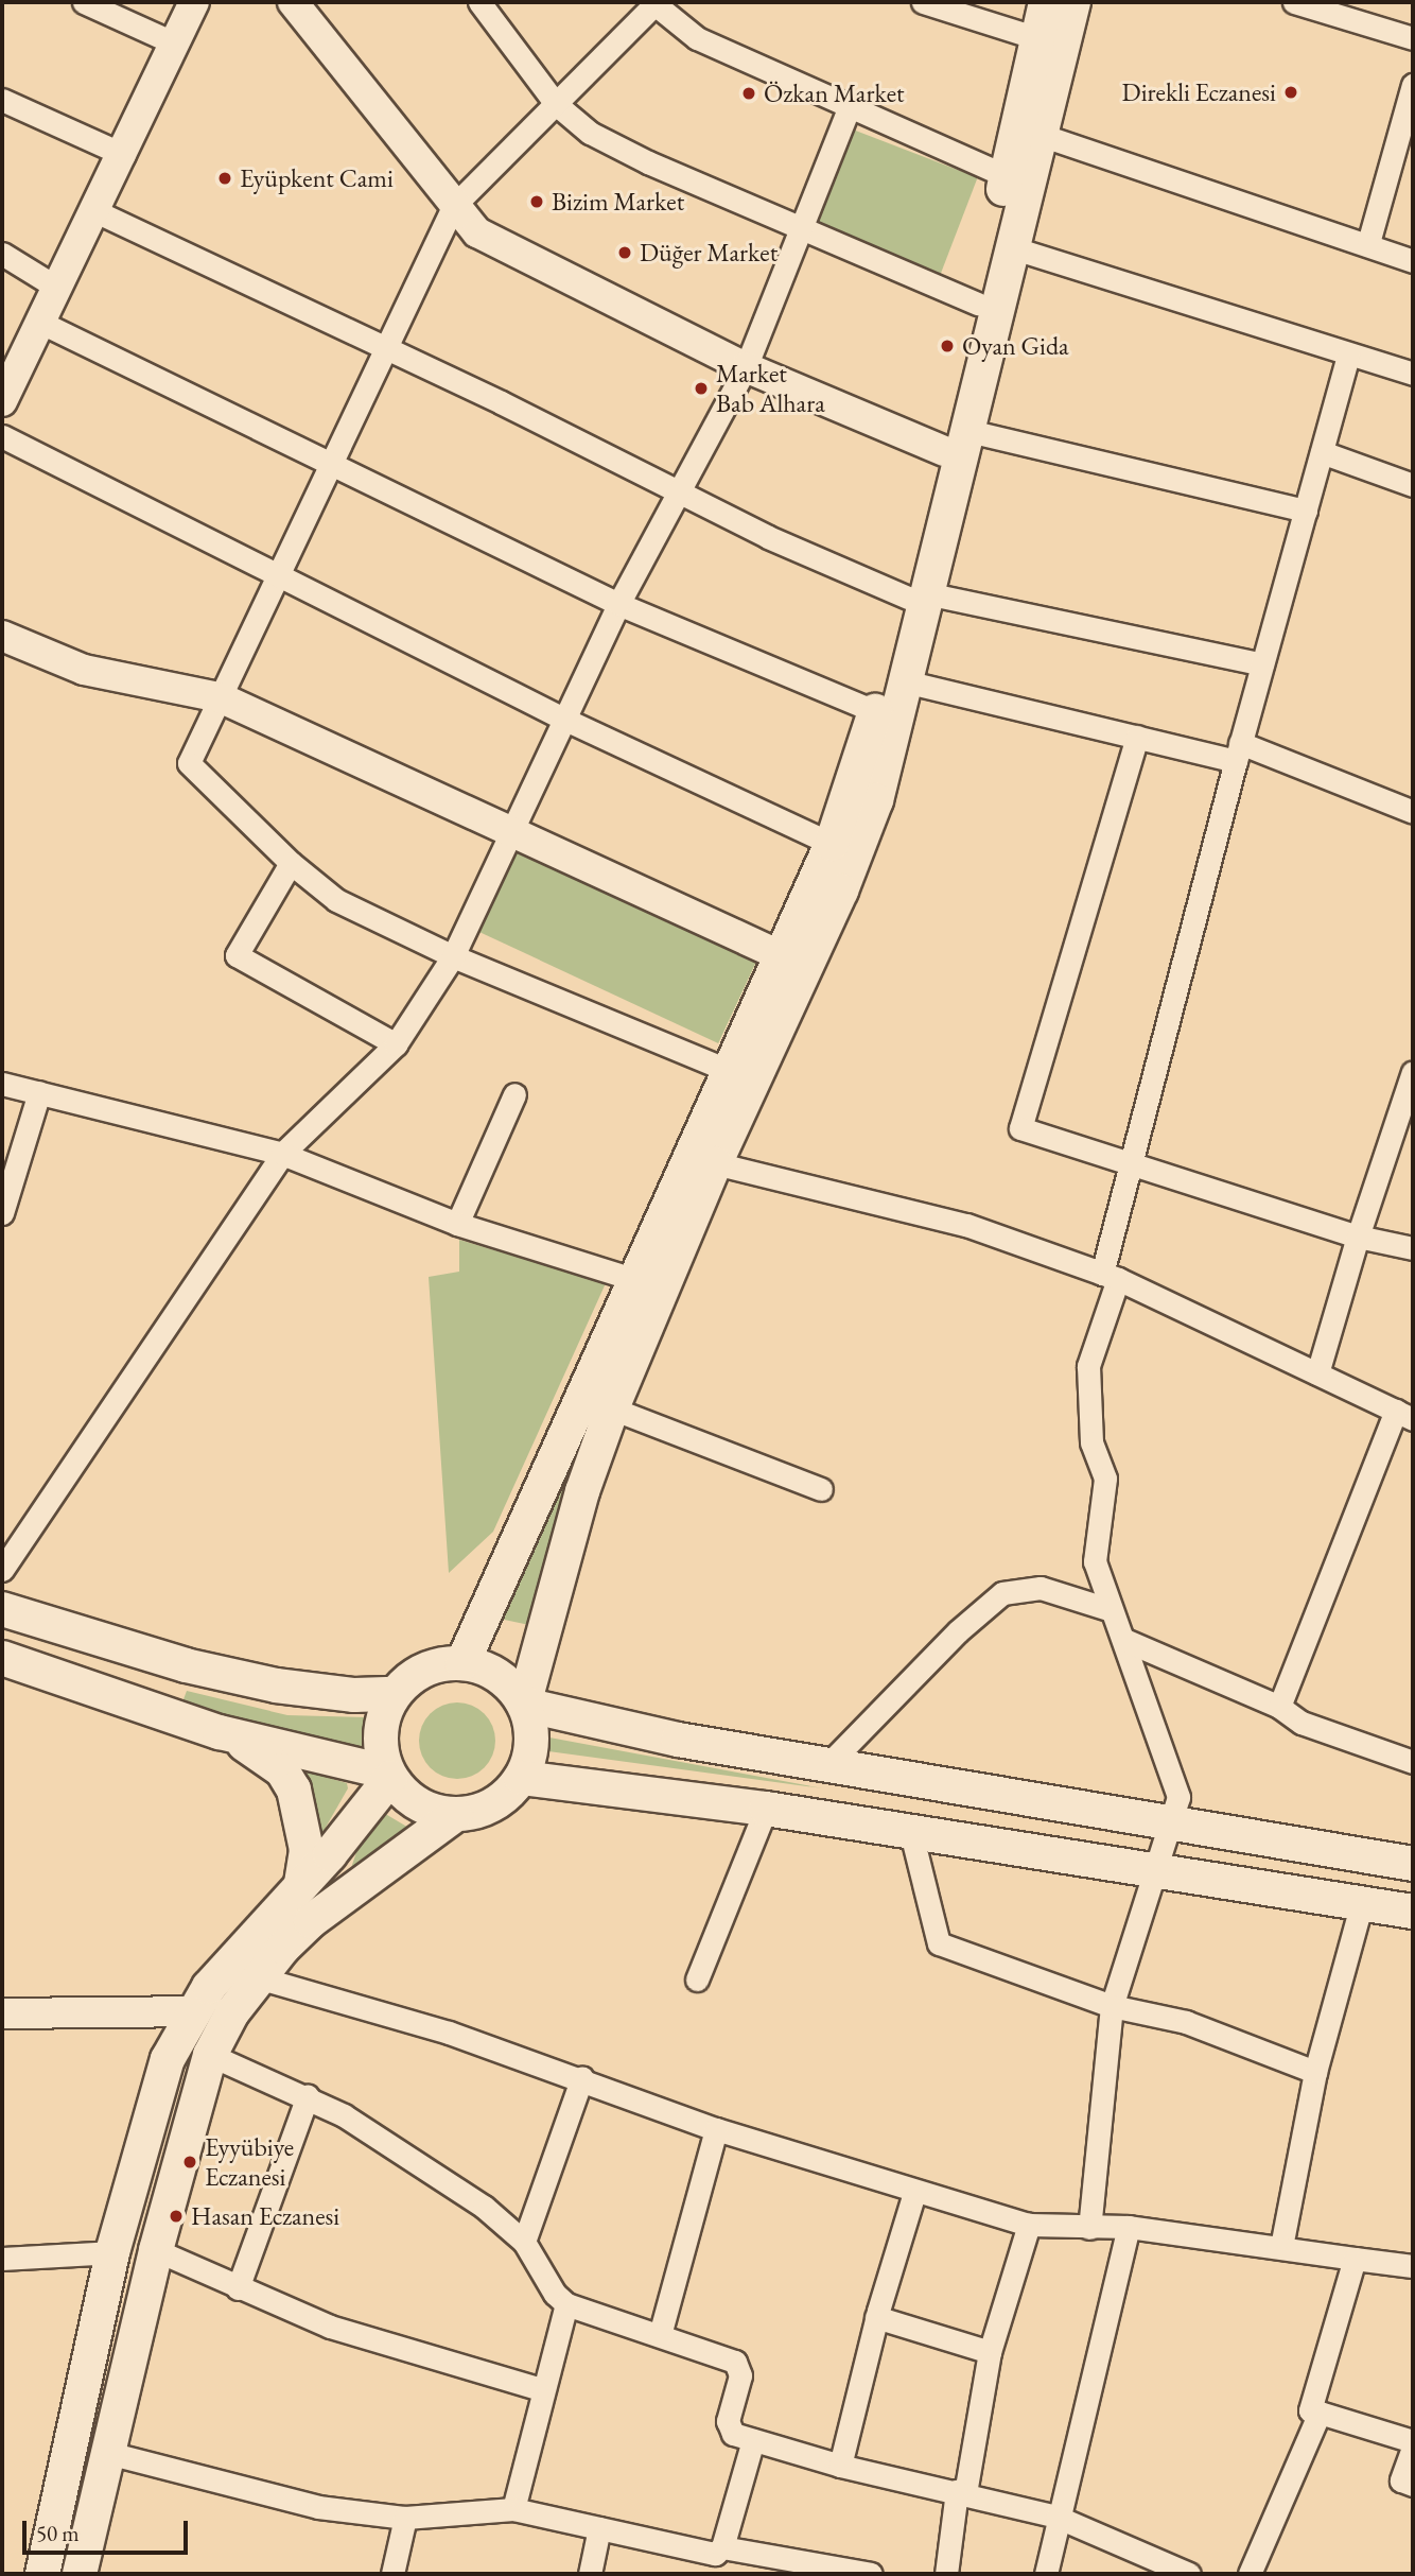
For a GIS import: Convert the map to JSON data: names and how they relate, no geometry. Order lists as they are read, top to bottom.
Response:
{
  "places": [
    "Direkli Eczanesi",
    "Özkan Market",
    "Eyüpkent Cami",
    "Bizim Market",
    "Düğer Market",
    "Oyan Gida",
    "Market Bab Alhara",
    "Eyyübiye Eczanesi",
    "Hasan Eczanesi"
  ],
  "scale_bar": "50 m"
}
